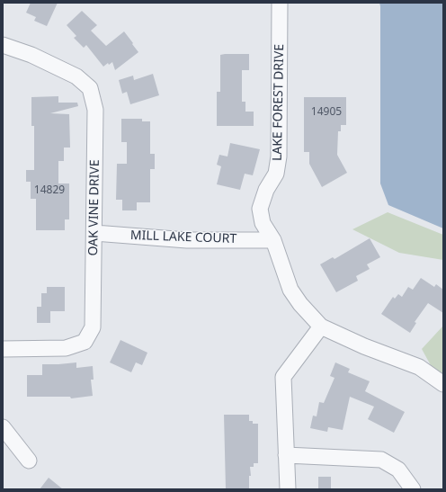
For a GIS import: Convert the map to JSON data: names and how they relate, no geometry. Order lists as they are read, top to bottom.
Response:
{
  "streets": {
    "street": ["LAKE FOREST DRIVE", "OAK VINE DRIVE", "MILL LAKE COURT"]
  },
  "crossings": [
    ["LAKE FOREST DRIVE", "MILL LAKE COURT"],
    ["OAK VINE DRIVE", "MILL LAKE COURT"]
  ],
  "house_numbers": ["14905", "14829"]
}
